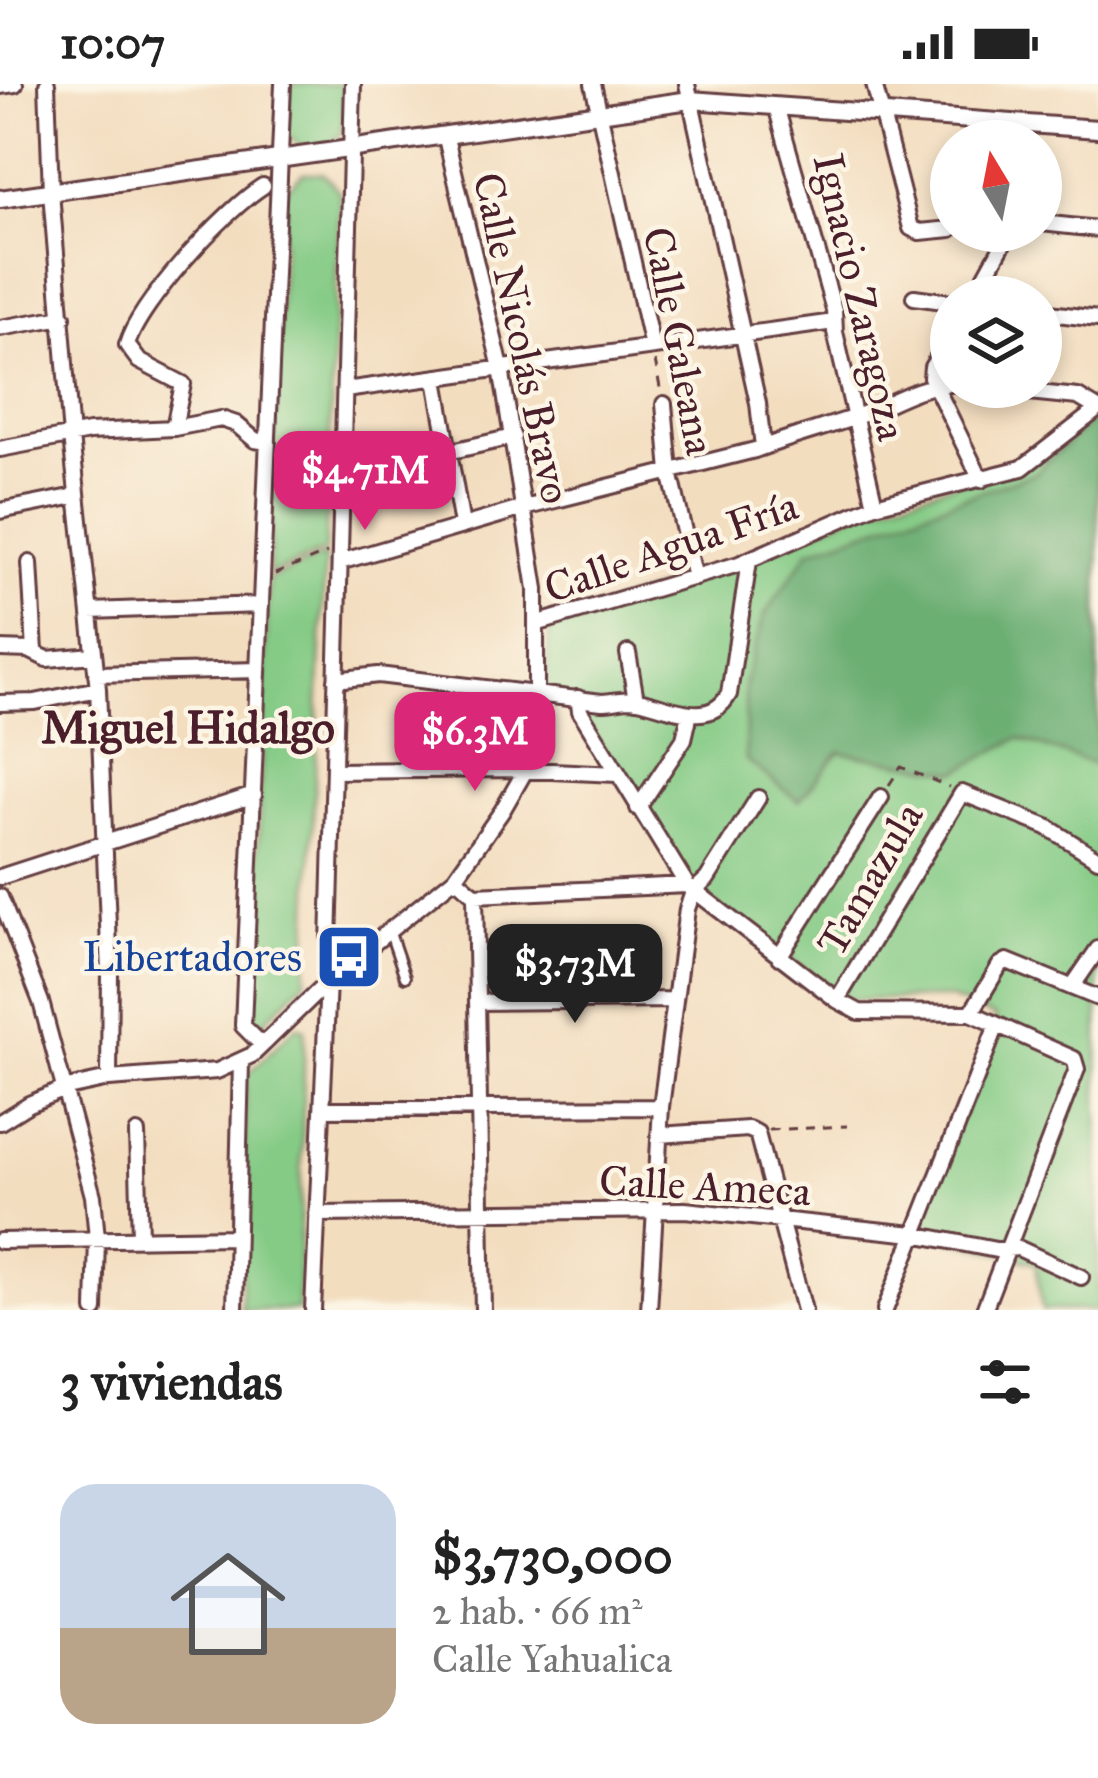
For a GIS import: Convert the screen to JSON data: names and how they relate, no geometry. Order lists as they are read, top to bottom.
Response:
{
  "streets": {
    "street": [
      "Ignacio Zaragoza",
      "Calle Nicolás Bravo",
      "Calle Galeana",
      "Calle Agua Fría",
      "Tamazula",
      "Calle Ameca"
    ]
  },
  "crossings": [
    ["Ignacio Zaragoza", "Calle Agua Fría"],
    ["Calle Nicolás Bravo", "Calle Agua Fría"],
    ["Calle Galeana", "Calle Agua Fría"]
  ],
  "districts": ["Miguel Hidalgo"],
  "places": {
    "bus stop": ["Libertadores"]
  },
  "north": "top",
  "page": {
    "status": "10:07",
    "price": ["$4.71M", "$6.3M", "$3.73M"],
    "heading": "3 viviendas",
    "list": [
      {
        "name": "$3,730,000",
        "note": "2 hab. · 66 m² · Calle Yahualica"
      }
    ]
  }
}
